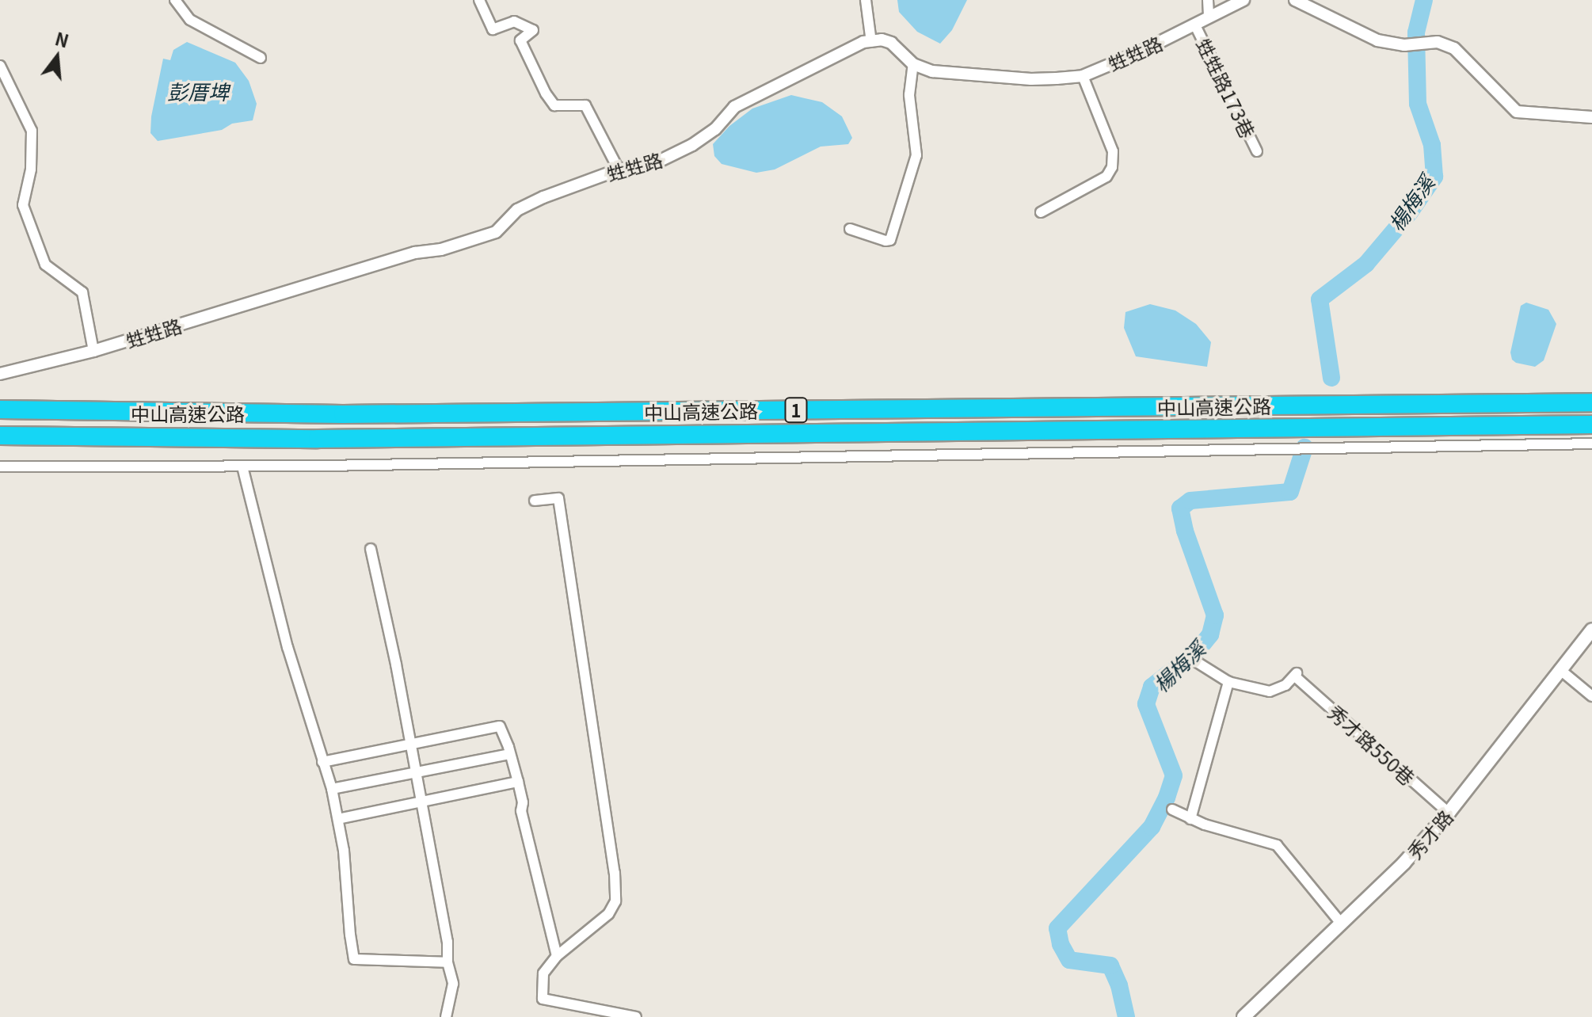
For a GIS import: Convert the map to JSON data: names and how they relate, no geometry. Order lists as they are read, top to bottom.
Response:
{
  "streets": {
    "highway": ["中山高速公路", "1"],
    "main road": ["秀才路"],
    "street": ["甡甡路", "甡甡路173巷", "秀才路550巷"]
  },
  "crossings": [
    ["甡甡路", "甡甡路173巷"],
    ["秀才路550巷", "秀才路"]
  ],
  "water": ["彭厝埤", "楊梅溪"],
  "north": "top"
}
